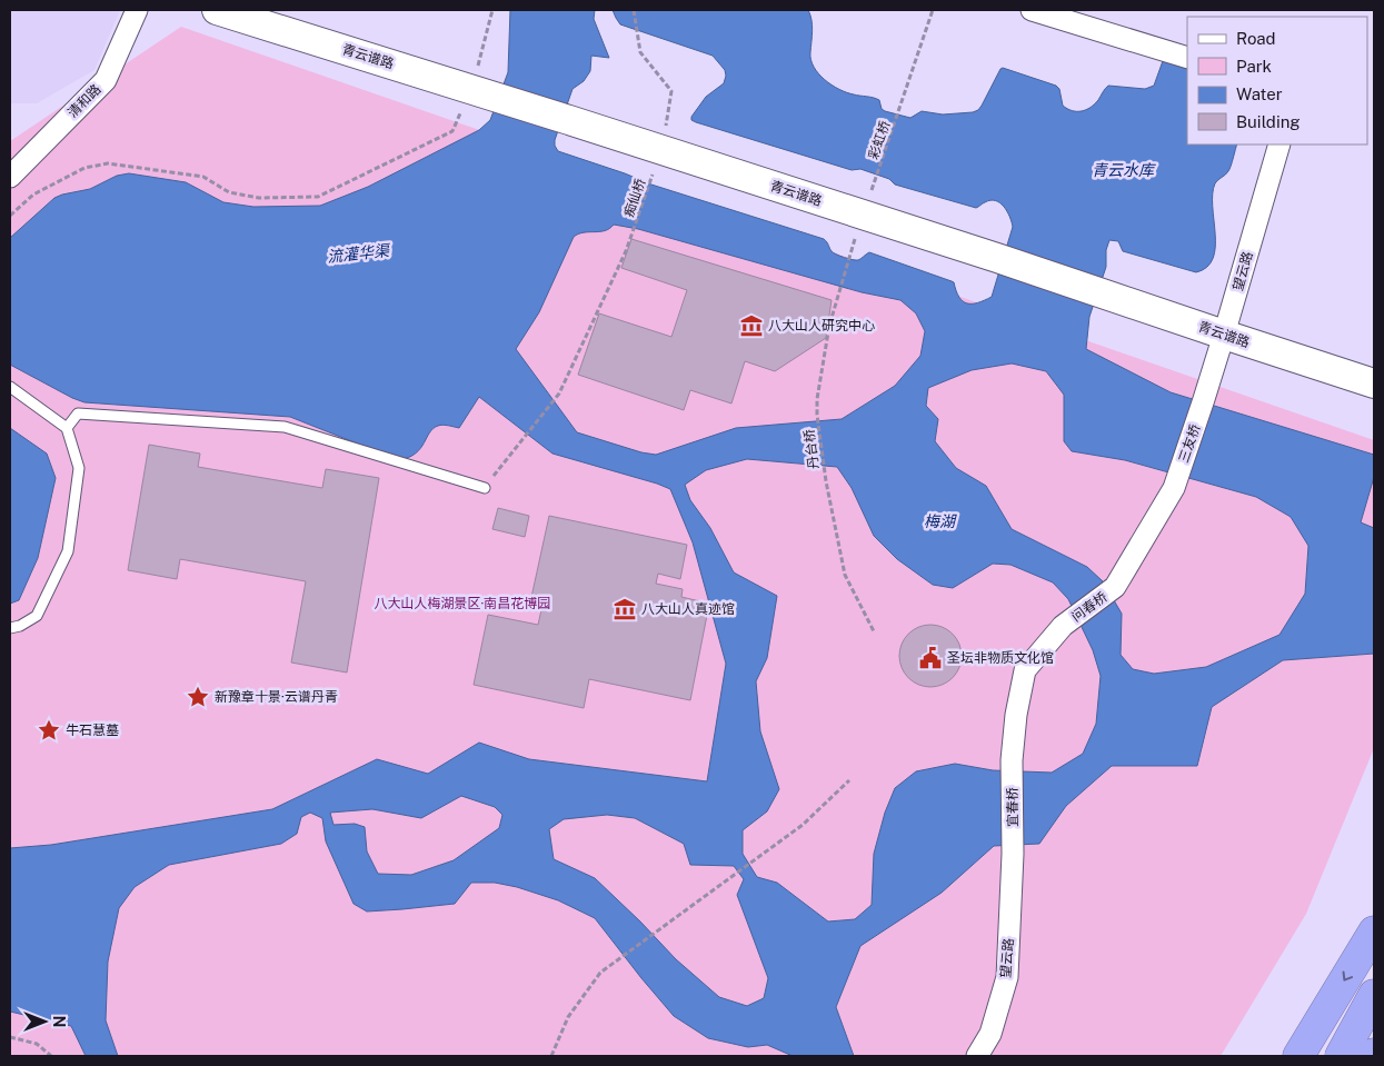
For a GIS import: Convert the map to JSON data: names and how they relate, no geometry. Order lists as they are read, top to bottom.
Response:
{
  "streets": {
    "street": [
      "青云谱路",
      "清和路",
      "望云路",
      "三友桥",
      "问春桥",
      "宜春桥"
    ],
    "path": ["彩虹桥", "痴仙桥", "丹台桥"]
  },
  "crossings": [
    ["青云谱路", "痴仙桥"],
    ["青云谱路", "望云路"],
    ["望云路", "三友桥"],
    ["望云路", "宜春桥"],
    ["三友桥", "问春桥"],
    ["问春桥", "宜春桥"]
  ],
  "water": ["青云水库", "流灌华渠", "梅湖"],
  "parks": ["八大山人梅湖景区·南昌花博园"],
  "places": {
    "museum": ["八大山人研究中心", "八大山人真迹馆"],
    "public building": ["圣坛非物质文化馆"],
    "place": ["新豫章十景·云谱丹青", "牛石慧墓"]
  },
  "legend": [
    "Road",
    "Park",
    "Water",
    "Building"
  ],
  "north": "right"
}
